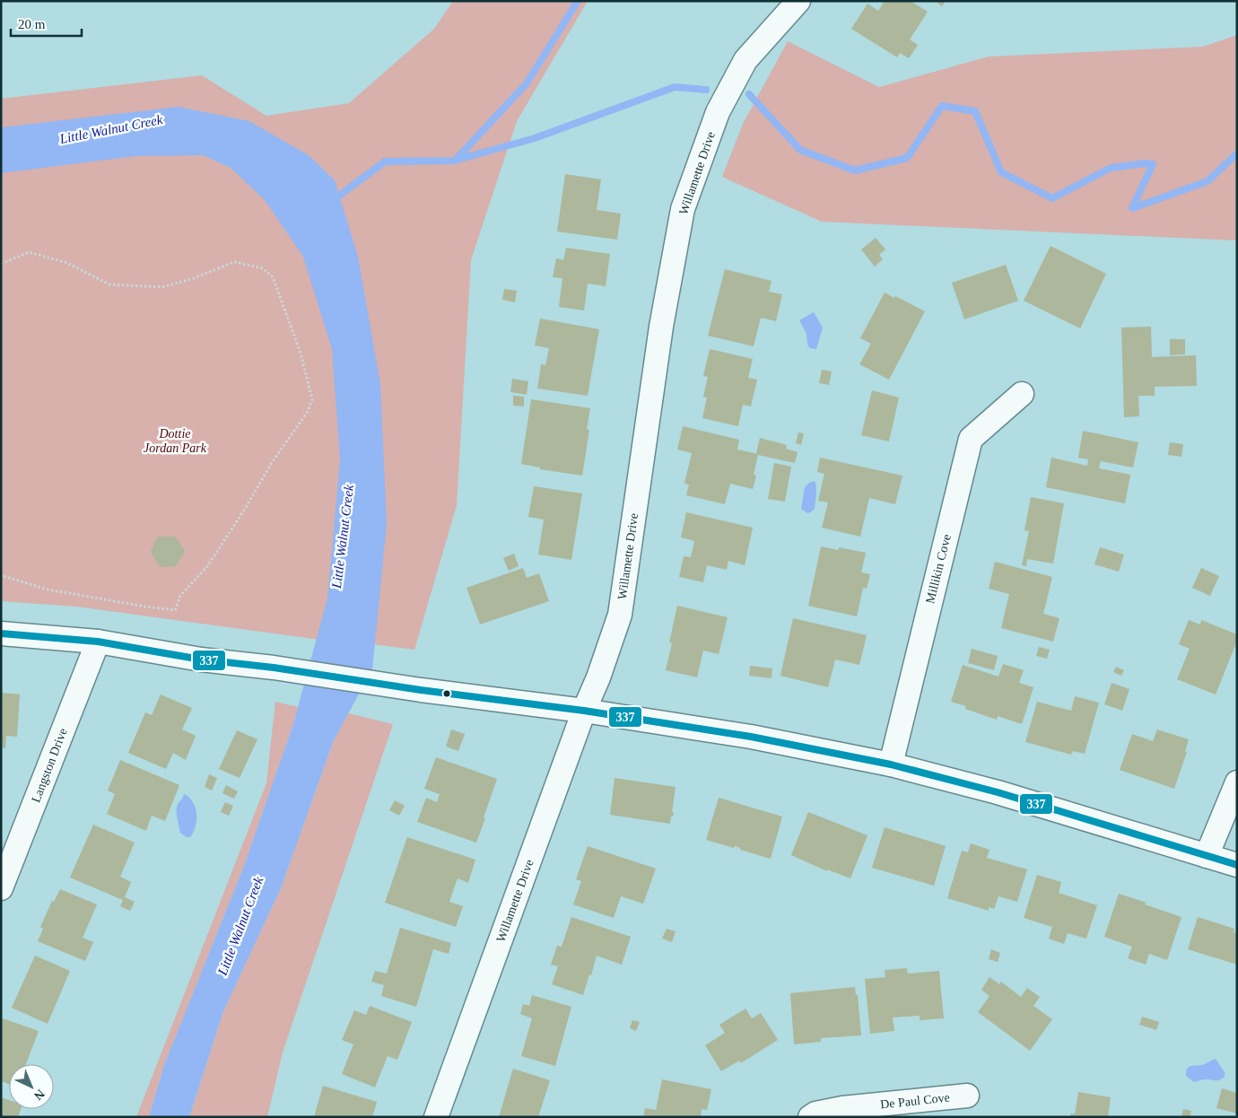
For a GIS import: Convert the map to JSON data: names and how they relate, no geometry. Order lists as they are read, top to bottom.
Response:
{
  "streets": {
    "street": [
      "Willamette Drive",
      "Millikin Cove",
      "Langston Drive",
      "De Paul Cove"
    ]
  },
  "water": ["Little Walnut Creek"],
  "parks": ["Dottie Jordan Park"],
  "lines": ["transit line 337"],
  "scale_bar": "20 m",
  "north": "bottom right"
}
